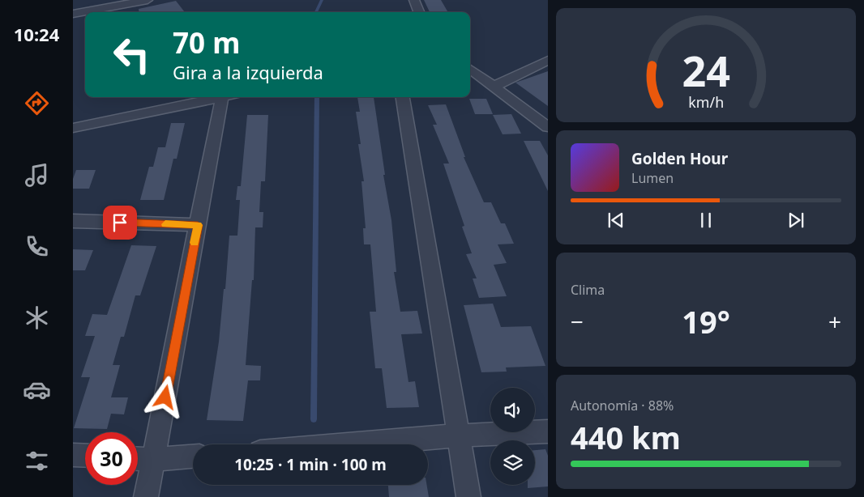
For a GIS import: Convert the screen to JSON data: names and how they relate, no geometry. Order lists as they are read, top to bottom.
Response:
{
  "page": {
    "tabs": "10:24",
    "turn": ["70 m", "Gira a la izquierda"],
    "song": ["Golden Hour", "Lumen"],
    "tile": [
      "Clima",
      ["Autonomía · 88%", "440 km"]
    ],
    "heat": ["−", "19°", "+"],
    "limit": "30",
    "trip": "10:25 · 1 min · 100 m",
    "gauge": ["24", "km/h"]
  }
}
